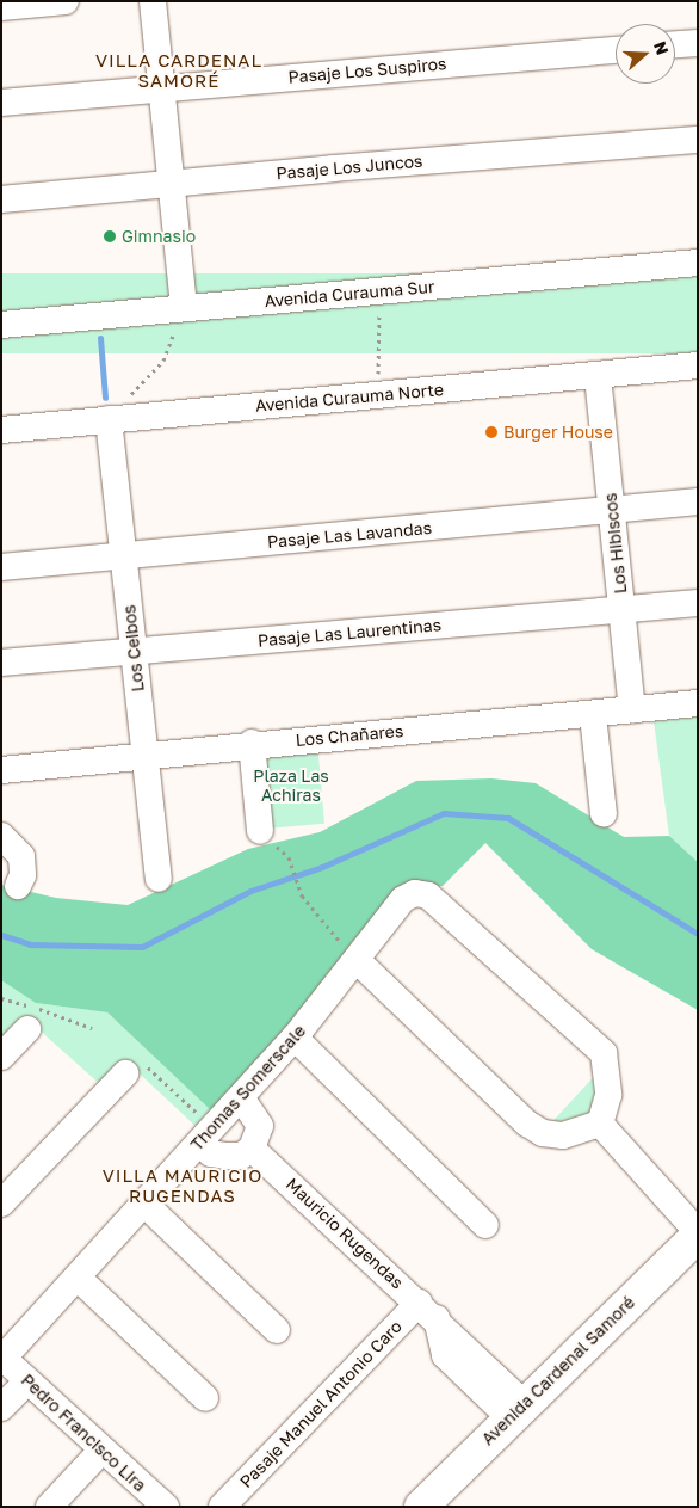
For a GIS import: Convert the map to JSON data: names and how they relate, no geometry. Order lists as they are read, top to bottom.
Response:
{
  "streets": {
    "main road": ["Avenida Cardenal Samoré"],
    "street": [
      "Pasaje Los Suspiros",
      "Pasaje Los Juncos",
      "Avenida Curauma Sur",
      "Avenida Curauma Norte",
      "Pasaje Las Lavandas",
      "Los Hibiscos",
      "Pasaje Las Laurentinas",
      "Los Ceibos",
      "Los Chañares",
      "Thomas Somerscale",
      "Mauricio Rugendas",
      "Pasaje Manuel Antonio Caro",
      "Pedro Francisco Lira"
    ]
  },
  "crossings": [
    ["Avenida Curauma Norte", "Los Hibiscos"],
    ["Avenida Curauma Norte", "Los Ceibos"],
    ["Pasaje Las Lavandas", "Los Hibiscos"],
    ["Pasaje Las Lavandas", "Los Ceibos"],
    ["Los Hibiscos", "Pasaje Las Laurentinas"],
    ["Los Hibiscos", "Los Chañares"],
    ["Pasaje Las Laurentinas", "Los Ceibos"],
    ["Los Ceibos", "Los Chañares"],
    ["Thomas Somerscale", "Pedro Francisco Lira"],
    ["Mauricio Rugendas", "Pasaje Manuel Antonio Caro"]
  ],
  "districts": ["VILLA CARDENAL SAMORÉ", "VILLA MAURICIO RUGENDAS"],
  "parks": ["Plaza Las Achiras"],
  "places": ["Gimnasio", "Burger House"],
  "north": "right"
}
